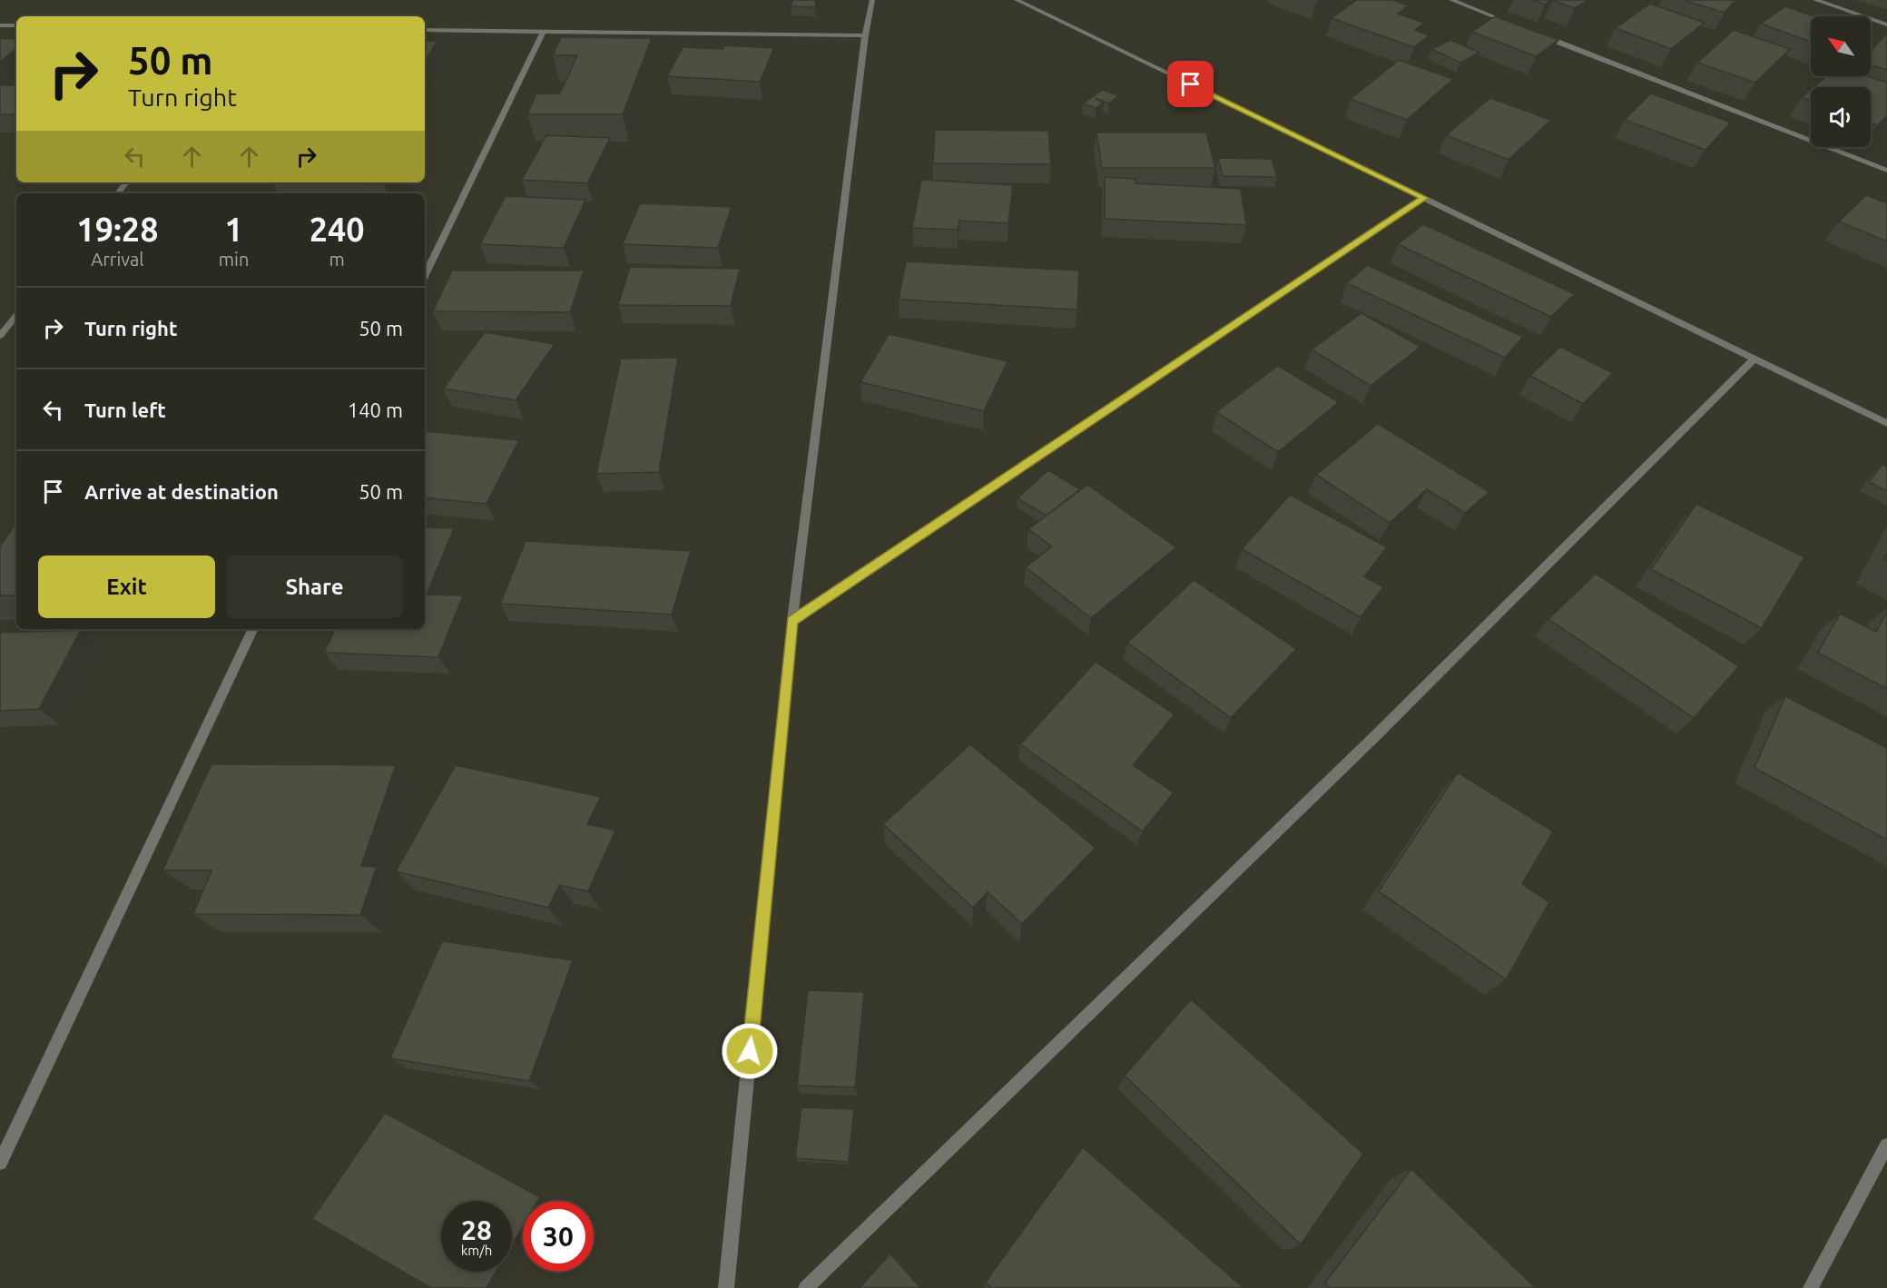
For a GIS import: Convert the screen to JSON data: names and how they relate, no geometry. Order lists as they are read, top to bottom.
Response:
{
  "north": "top left",
  "page": {
    "turn": ["50 m", "Turn right"],
    "eta": [
      "19:28",
      "Arrival",
      "1",
      "min",
      "240",
      "m"
    ],
    "list": [
      {
        "name": "Turn right",
        "value": "50 m"
      },
      {
        "name": "Turn left",
        "value": "140 m"
      },
      {
        "name": "Arrive at destination",
        "value": "50 m"
      }
    ],
    "buttons": ["Exit", "Share"],
    "speed": "28 km/h",
    "limit": "30"
  }
}
